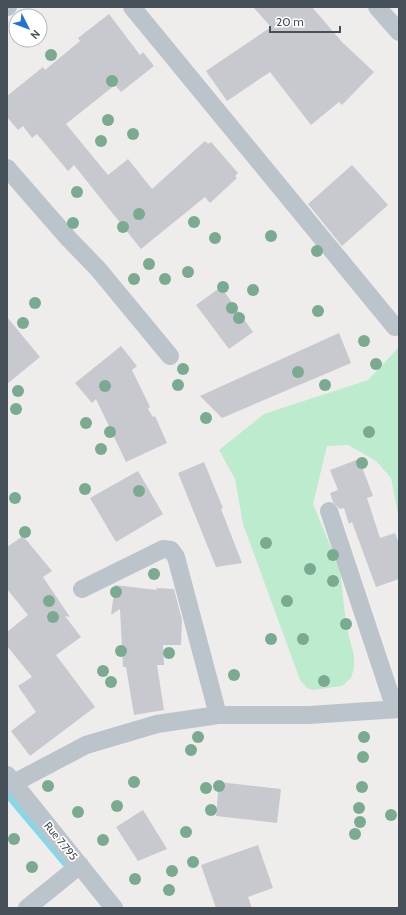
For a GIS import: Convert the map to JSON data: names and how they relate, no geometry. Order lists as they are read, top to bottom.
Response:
{
  "streets": {
    "street": ["Rue 7.795"]
  },
  "scale_bar": "20 m",
  "north": "bottom right"
}
